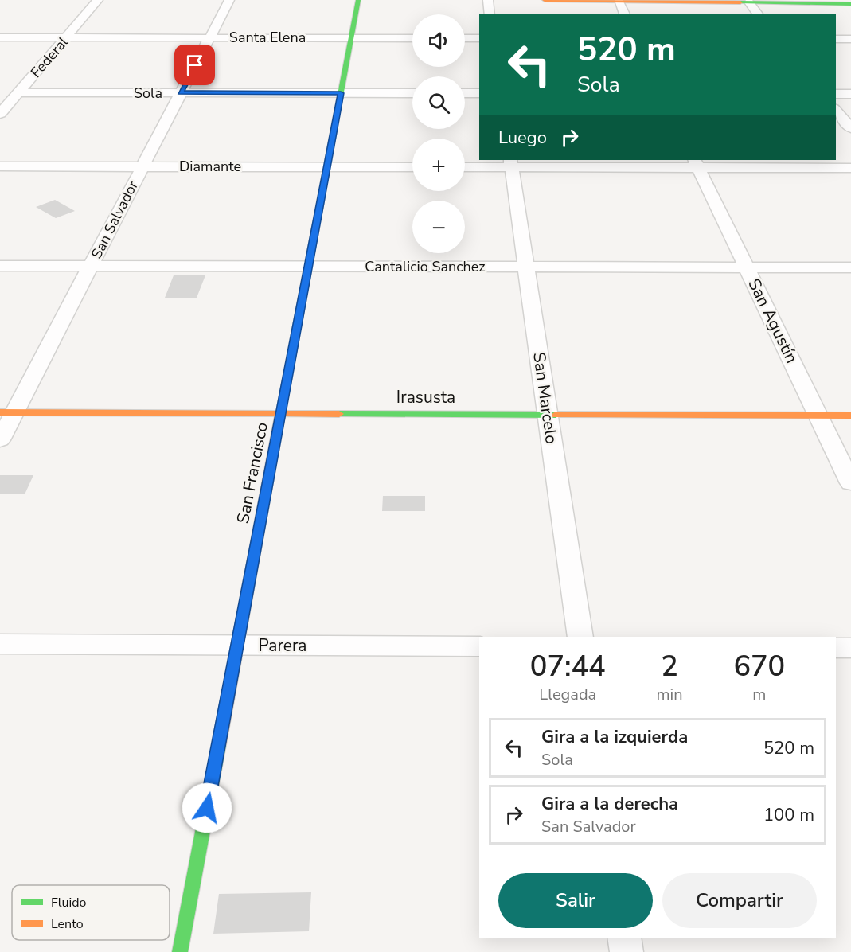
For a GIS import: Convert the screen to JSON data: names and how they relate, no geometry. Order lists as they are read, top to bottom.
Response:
{
  "streets": {
    "street": [
      "Santa Elena",
      "Federal",
      "Sola",
      "Diamante",
      "San Salvador",
      "Cantalicio Sanchez",
      "San Agustín",
      "Irasusta",
      "San Marcelo",
      "San Francisco",
      "Parera"
    ]
  },
  "crossings": [
    ["Santa Elena", "Federal"],
    ["Santa Elena", "San Salvador"],
    ["Santa Elena", "San Francisco"],
    ["Federal", "Sola"],
    ["Sola", "San Salvador"],
    ["Sola", "San Francisco"],
    ["Diamante", "San Salvador"],
    ["Diamante", "San Francisco"],
    ["San Salvador", "Cantalicio Sanchez"],
    ["San Salvador", "Irasusta"],
    ["Cantalicio Sanchez", "San Agustín"],
    ["Cantalicio Sanchez", "San Marcelo"],
    ["Cantalicio Sanchez", "San Francisco"],
    ["San Agustín", "Irasusta"],
    ["Irasusta", "San Marcelo"],
    ["Irasusta", "San Francisco"],
    ["San Francisco", "Parera"]
  ],
  "legend": ["Fluido", "Lento"],
  "page": {
    "map_buttons": ["+", "−"],
    "turn": ["520 m", "Sola"],
    "then": "Luego",
    "eta": [
      "07:44",
      "Llegada",
      "2",
      "min",
      "670",
      "m"
    ],
    "list": [
      {
        "name": "Gira a la izquierda",
        "note": "Sola",
        "value": "520 m"
      },
      {
        "name": "Gira a la derecha",
        "note": "San Salvador",
        "value": "100 m"
      }
    ],
    "buttons": ["Salir", "Compartir"]
  }
}
